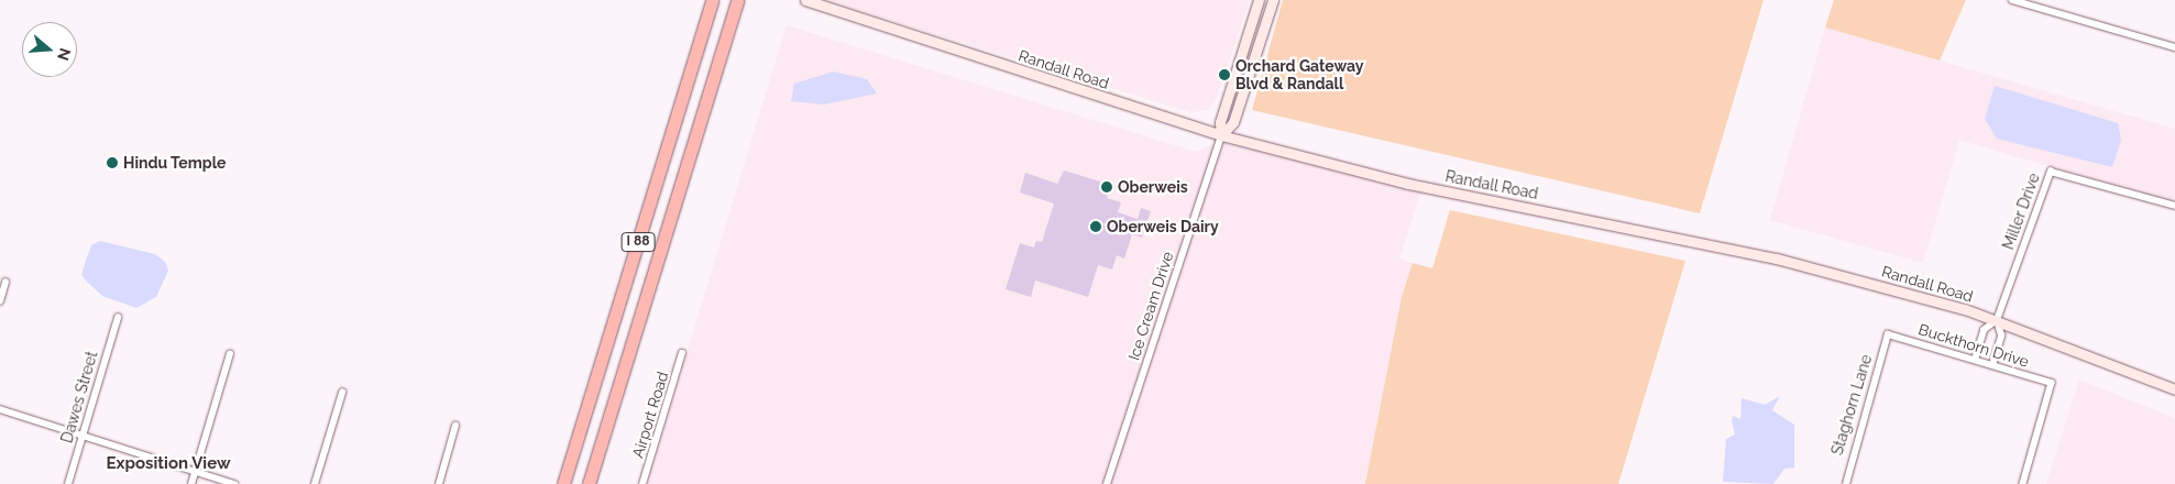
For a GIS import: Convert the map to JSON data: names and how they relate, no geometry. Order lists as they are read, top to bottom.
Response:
{
  "streets": {
    "highway": ["I 88"],
    "main road": ["Randall Road"],
    "street": [
      "Miller Drive",
      "Ice Cream Drive",
      "Buckthorn Drive",
      "Dawes Street",
      "Staghorn Lane",
      "Airport Road"
    ]
  },
  "crossings": [
    ["Randall Road", "Miller Drive"],
    ["Randall Road", "Ice Cream Drive"],
    ["Buckthorn Drive", "Staghorn Lane"]
  ],
  "districts": ["Exposition View"],
  "places": [
    "Orchard Gateway Blvd & Randall",
    "Hindu Temple",
    "Oberweis",
    "Oberweis Dairy"
  ],
  "north": "right"
}
